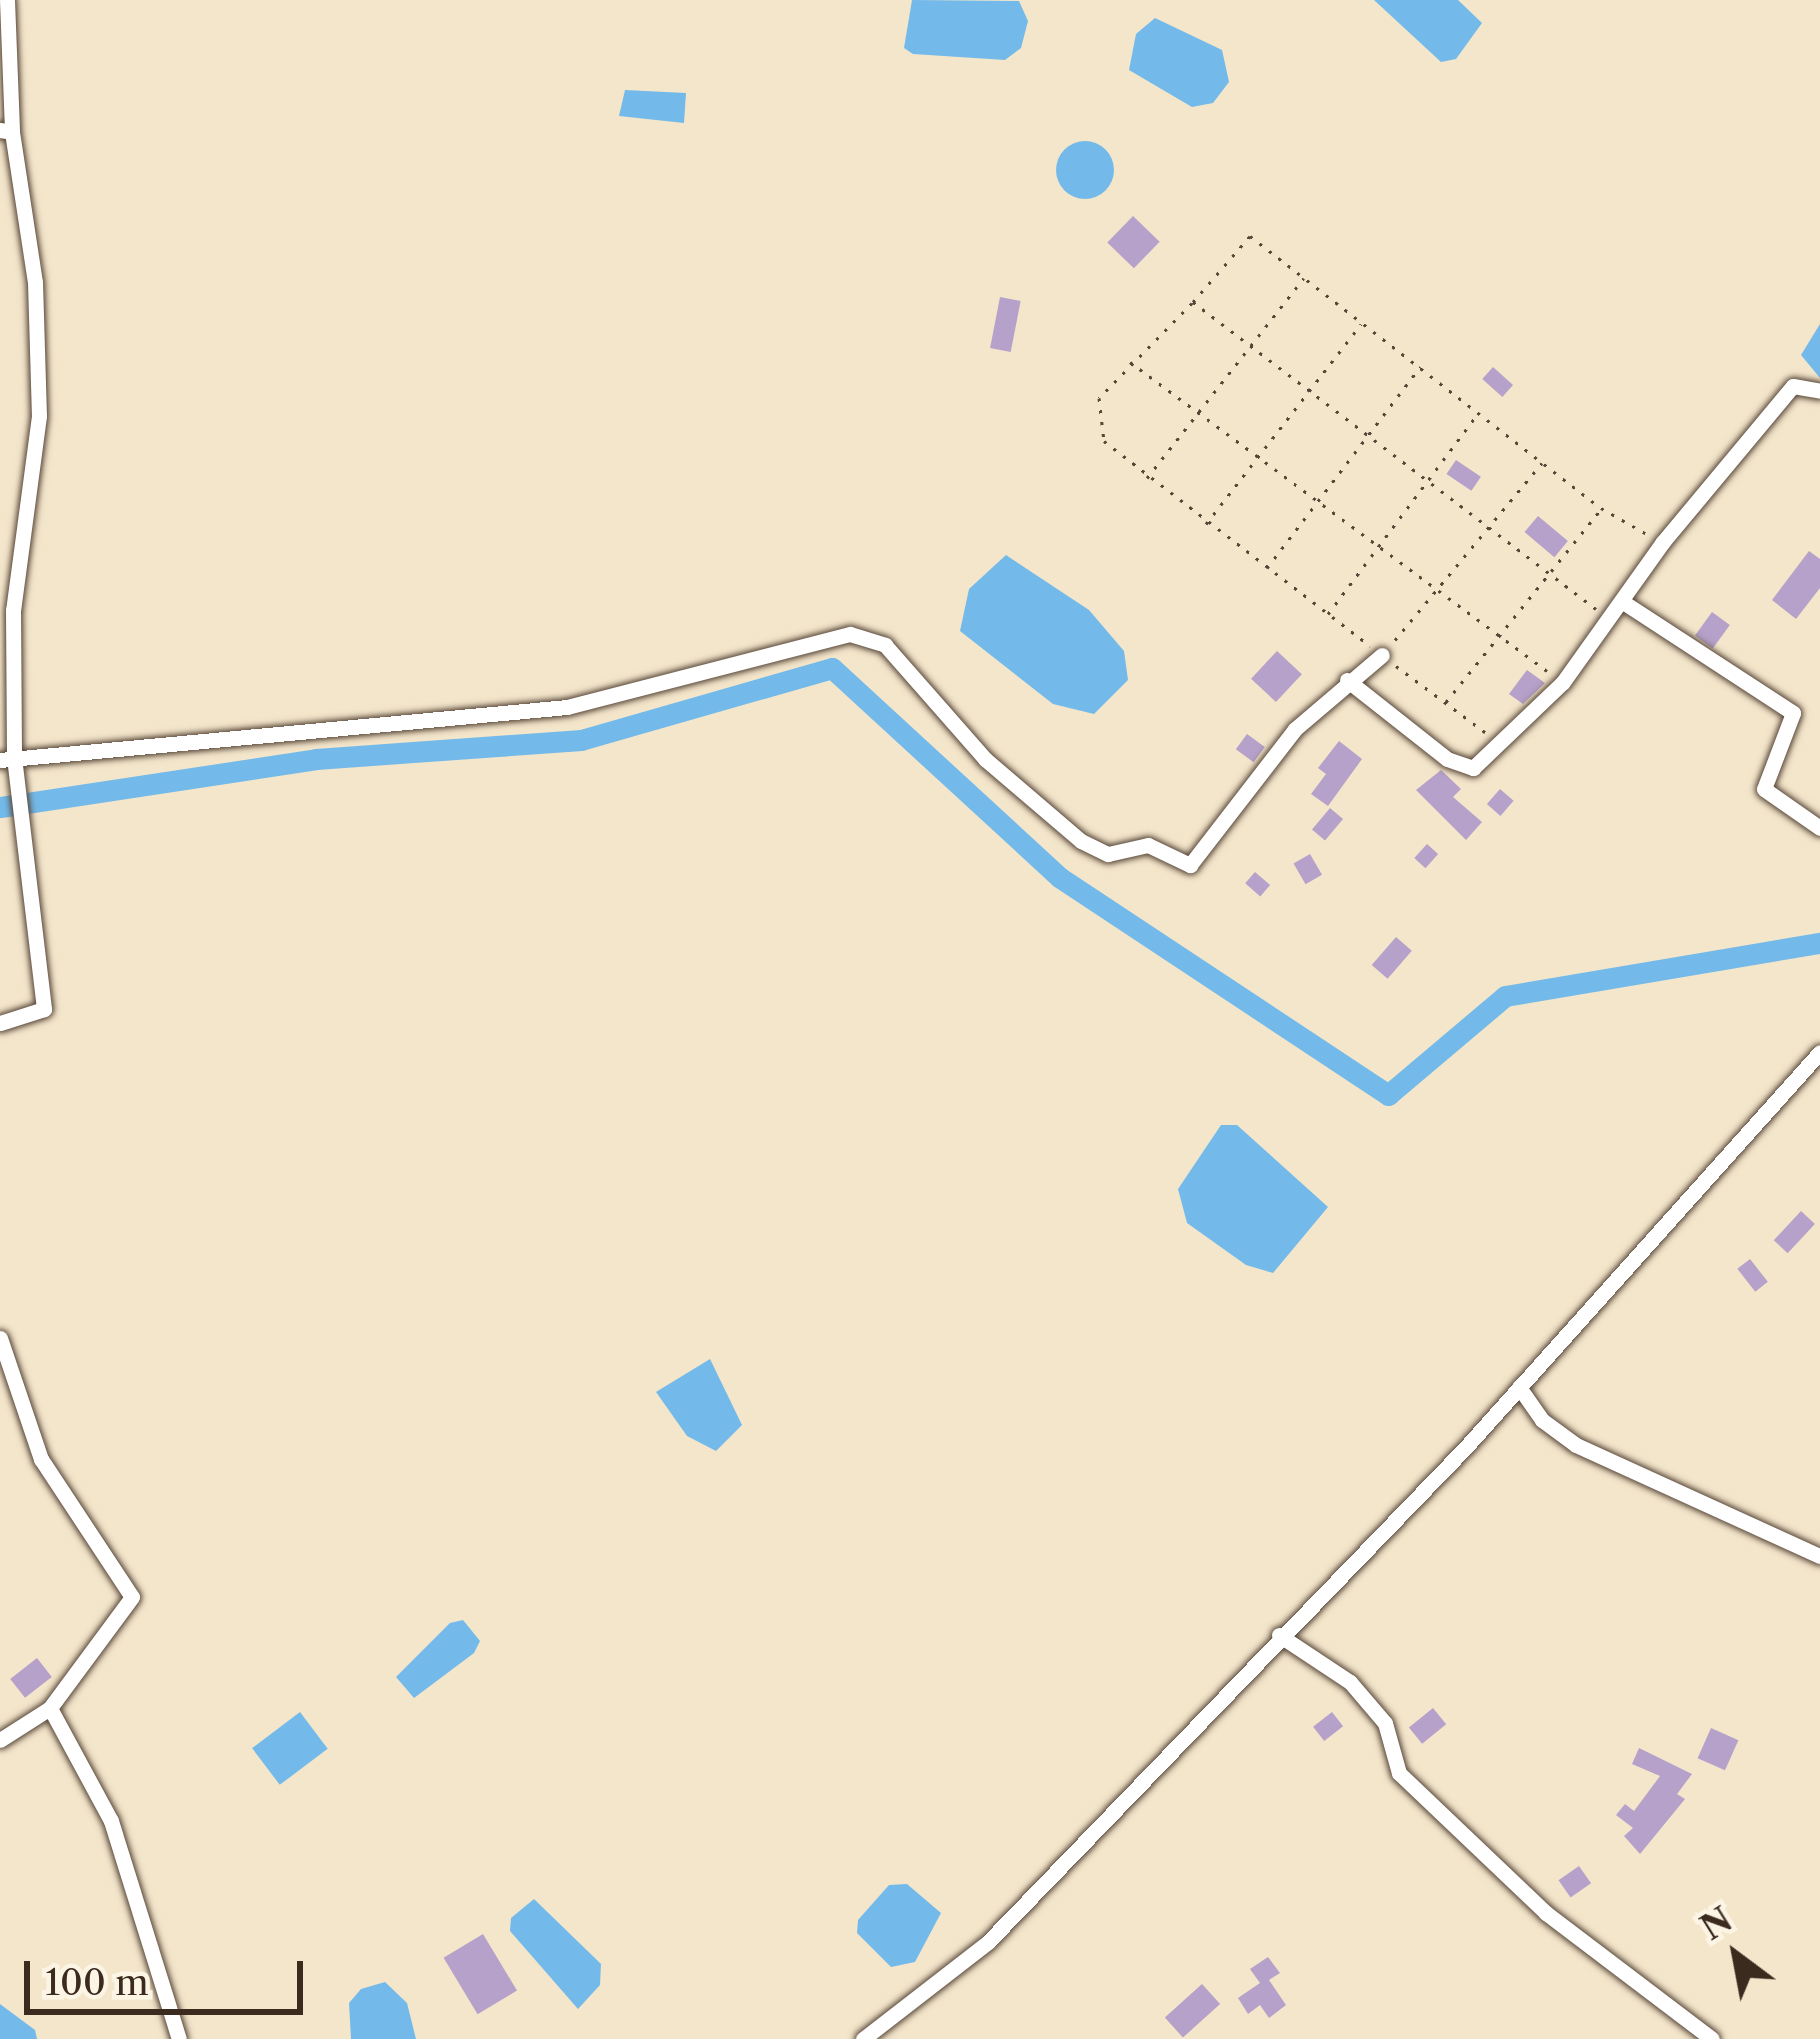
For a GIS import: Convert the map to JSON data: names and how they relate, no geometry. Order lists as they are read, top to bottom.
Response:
{
  "scale_bar": "100 m",
  "north": "top left"
}
